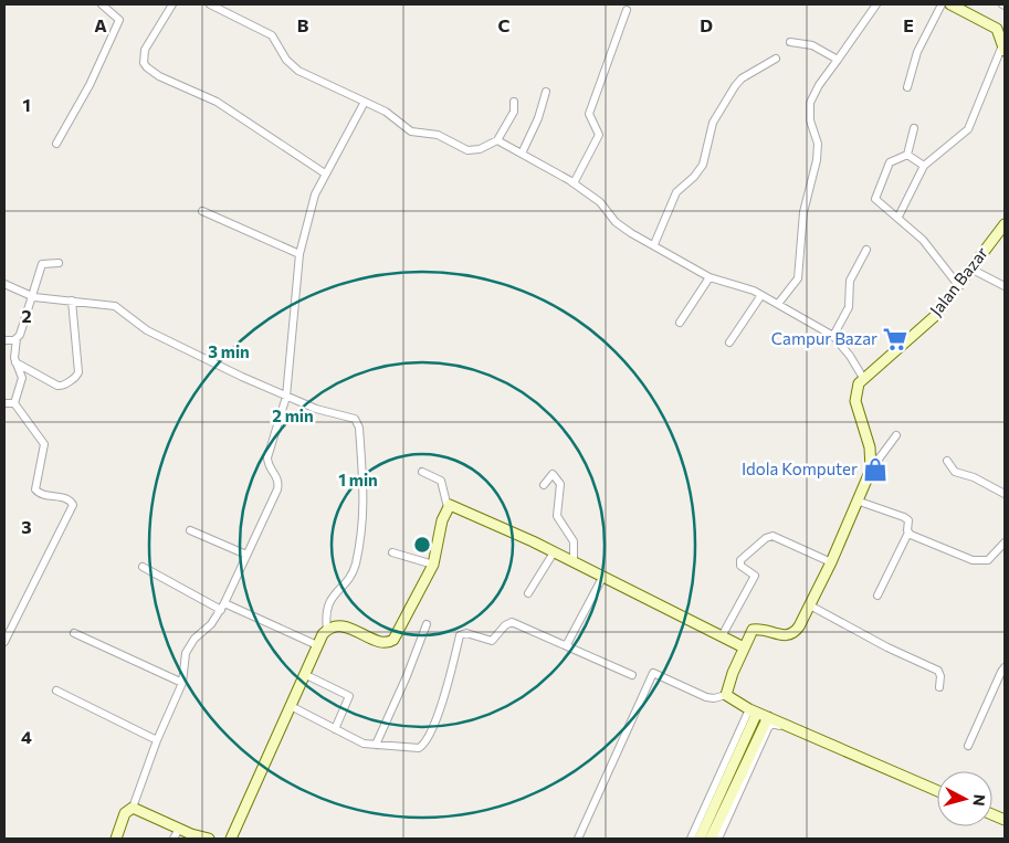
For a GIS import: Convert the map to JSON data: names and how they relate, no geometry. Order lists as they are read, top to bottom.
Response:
{
  "streets": {
    "street": ["Jalan Bazar"]
  },
  "places": {
    "supermarket": ["Campur Bazar"],
    "shop": ["Idola Komputer"]
  },
  "north": "right",
  "grid": {
    "columns": [
      "A",
      "B",
      "C",
      "D",
      "E"
    ],
    "rows": [
      "1",
      "2",
      "3",
      "4"
    ]
  },
  "rings": ["3 min", "2 min", "1 min"]
}
